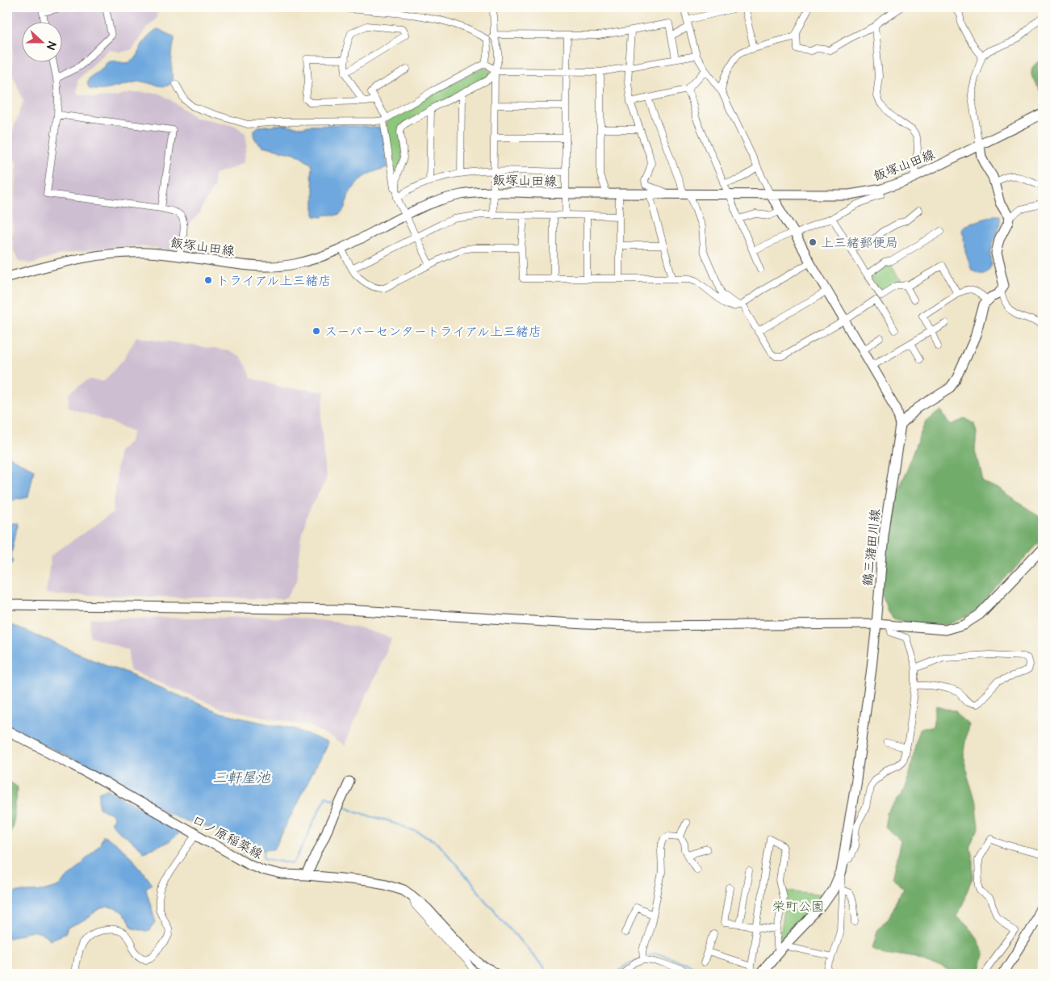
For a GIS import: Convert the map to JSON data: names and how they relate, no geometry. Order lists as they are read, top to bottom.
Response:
{
  "streets": {
    "main road": ["飯塚山田線", "鶴三潴田川線", "口ノ原稲築線"]
  },
  "water": ["三軒屋池"],
  "parks": ["栄町公園"],
  "places": ["上三緒郵便局", "トライアル上三緒店", "スーパーセンタートライアル上三緒店"],
  "north": "right"
}
